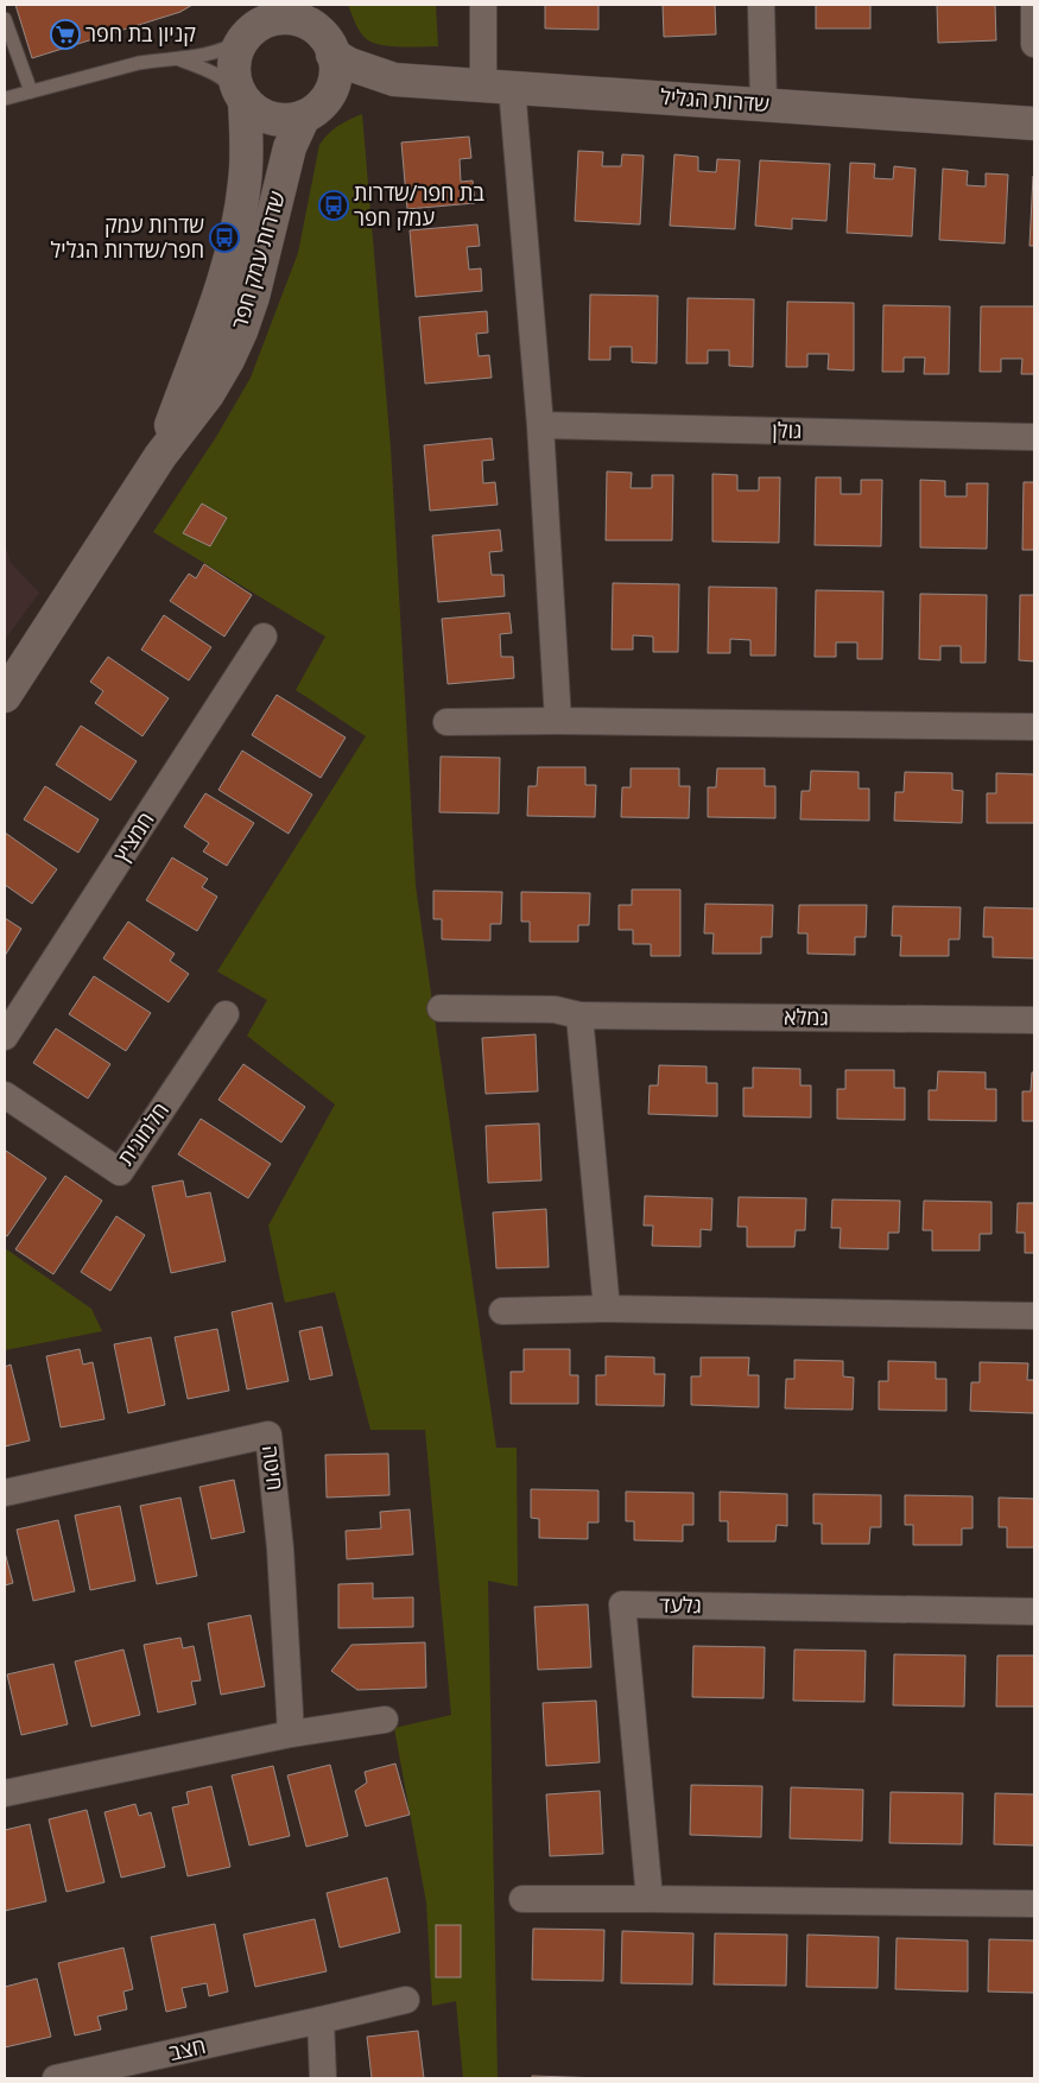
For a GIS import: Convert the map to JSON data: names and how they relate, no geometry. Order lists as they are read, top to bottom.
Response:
{
  "streets": {
    "street": [
      "שדרות הגליל",
      "שדרות עמק חפר",
      "גולן",
      "חמציץ",
      "גמלא",
      "חלמונית",
      "חיטה",
      "גלעד",
      "חצב"
    ]
  },
  "crossings": [
    ["שדרות הגליל", "שדרות עמק חפר"]
  ],
  "places": {
    "supermarket": ["קניון בת חפר"],
    "bus stop": ["בת חפר/שדרות עמק חפר", "שדרות עמק חפר/שדרות הגליל"]
  }
}
